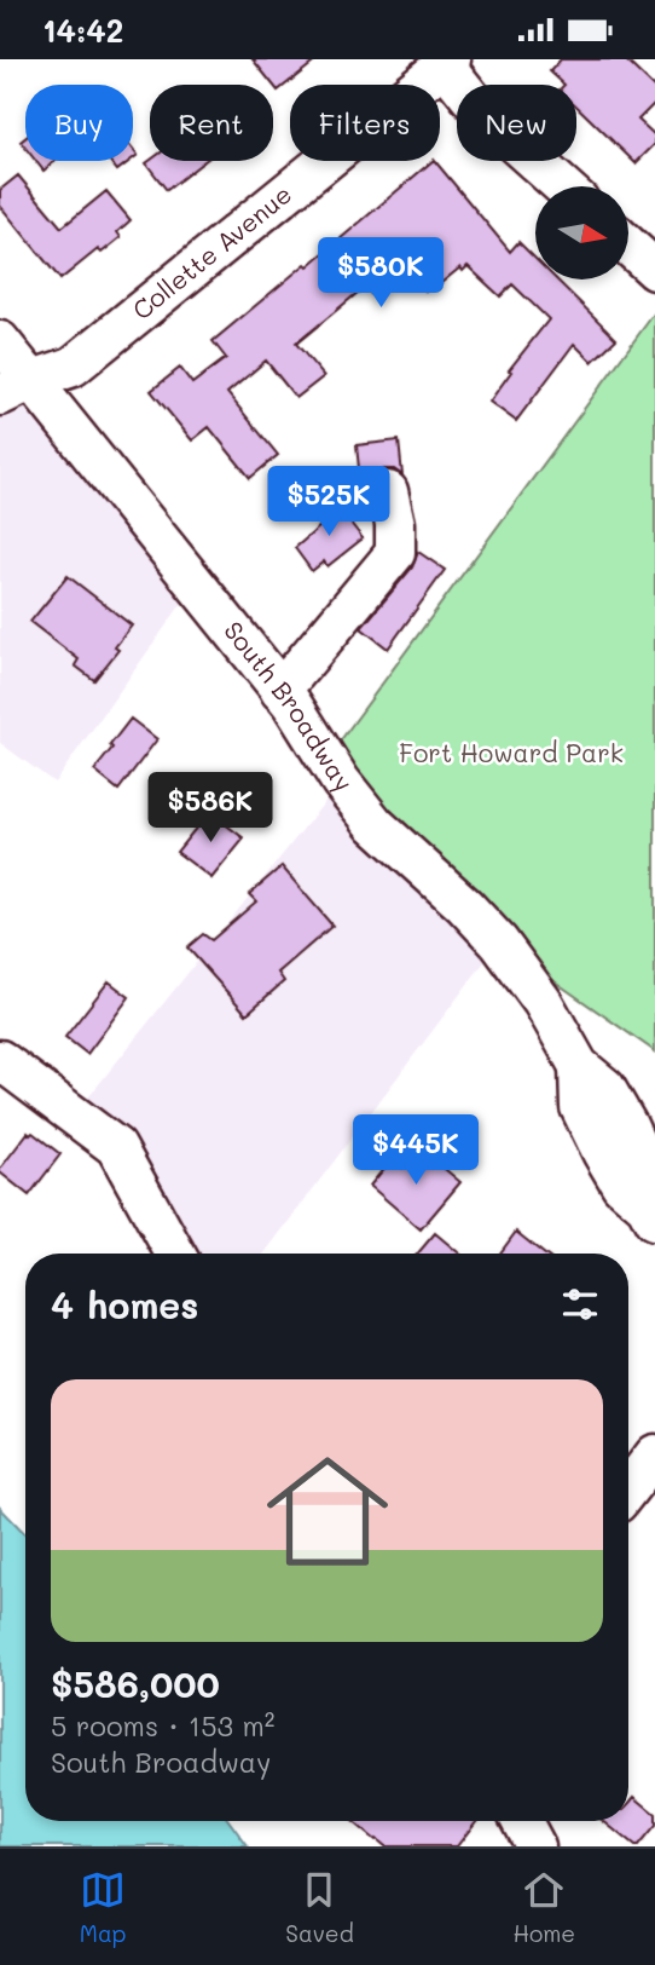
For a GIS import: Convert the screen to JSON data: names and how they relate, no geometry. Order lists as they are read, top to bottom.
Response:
{
  "streets": {
    "street": ["Collette Avenue", "South Broadway"]
  },
  "crossings": [
    ["Collette Avenue", "South Broadway"]
  ],
  "parks": ["Fort Howard Park"],
  "north": "right",
  "page": {
    "status": "14:42",
    "chip": [
      "Buy",
      "Rent",
      "Filters",
      "New"
    ],
    "price": [
      "$580K",
      "$525K",
      "$586K",
      "$445K"
    ],
    "heading": "4 homes",
    "list": [
      {
        "name": "$586,000",
        "note": "5 rooms · 153 m² · South Broadway"
      }
    ],
    "tabs": ["Map", "Saved", "Home"]
  }
}
